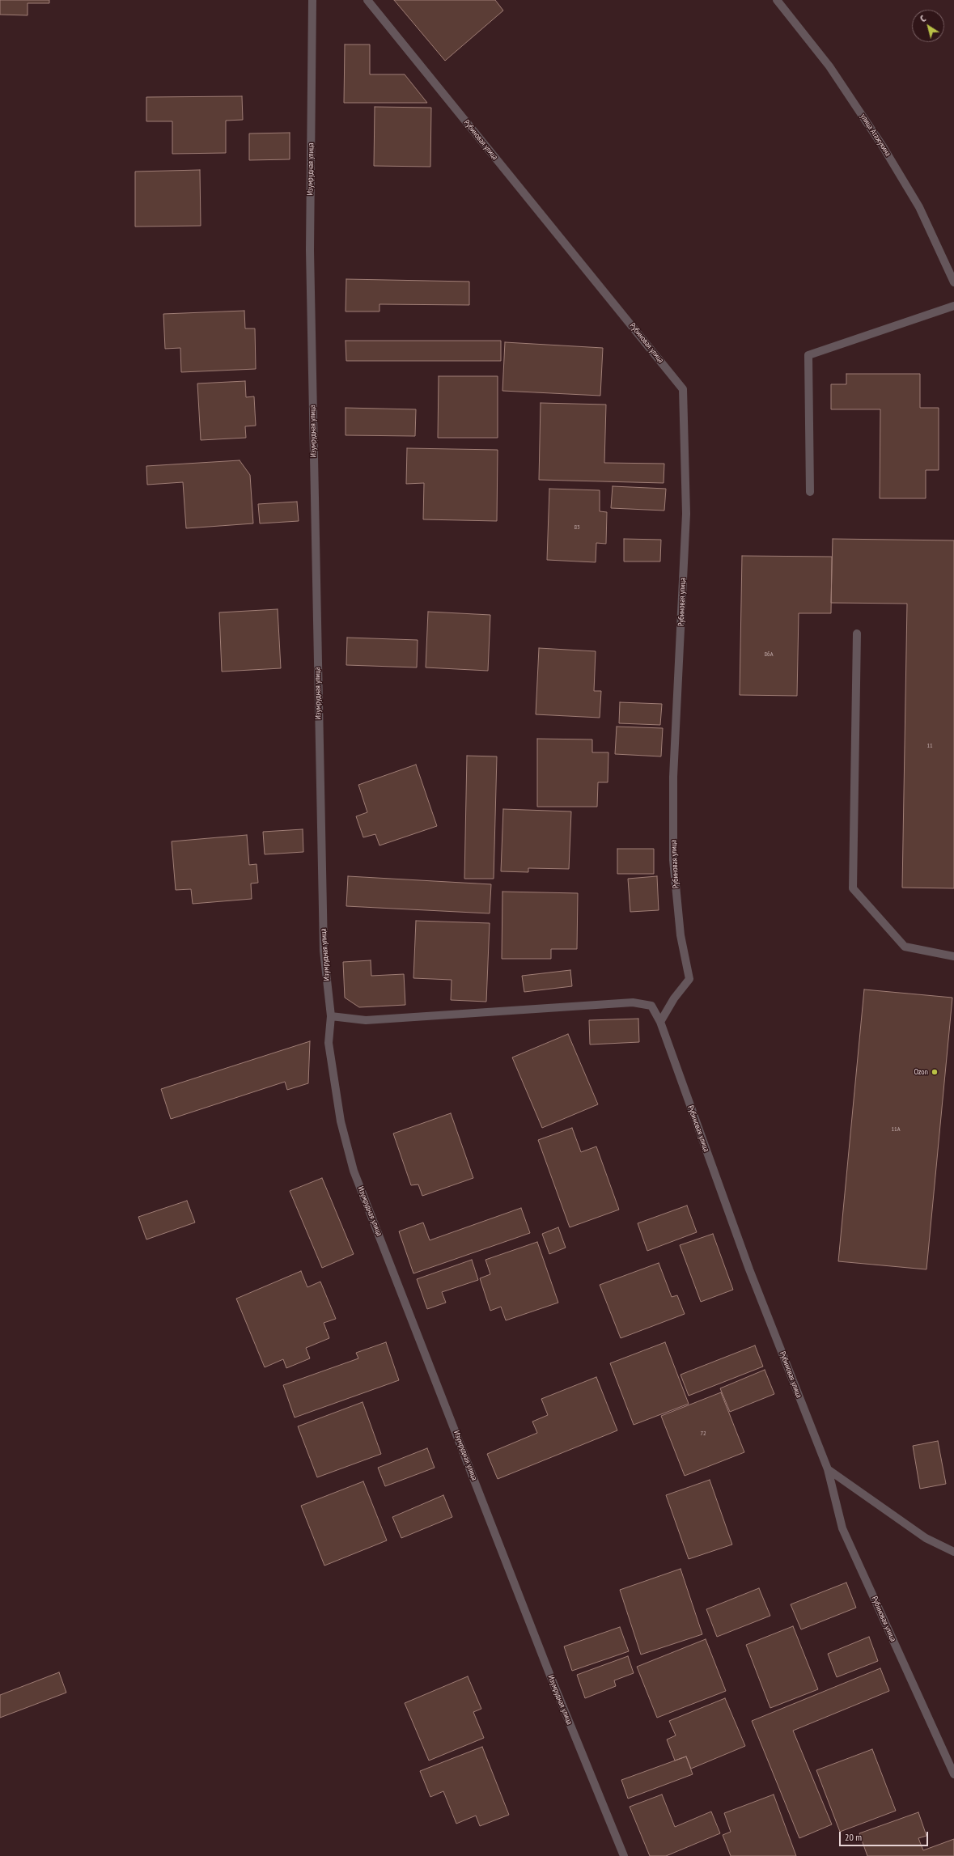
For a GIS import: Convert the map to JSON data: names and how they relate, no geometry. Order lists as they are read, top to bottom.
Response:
{
  "streets": {
    "street": ["улица Атажукина", "Рубиновая улица", "Изумрудная улица"]
  },
  "places": ["Ozon"],
  "house_numbers": [
    "83",
    "86А",
    "11",
    "11А",
    "72"
  ],
  "scale_bar": "20 m",
  "north": "top left"
}
